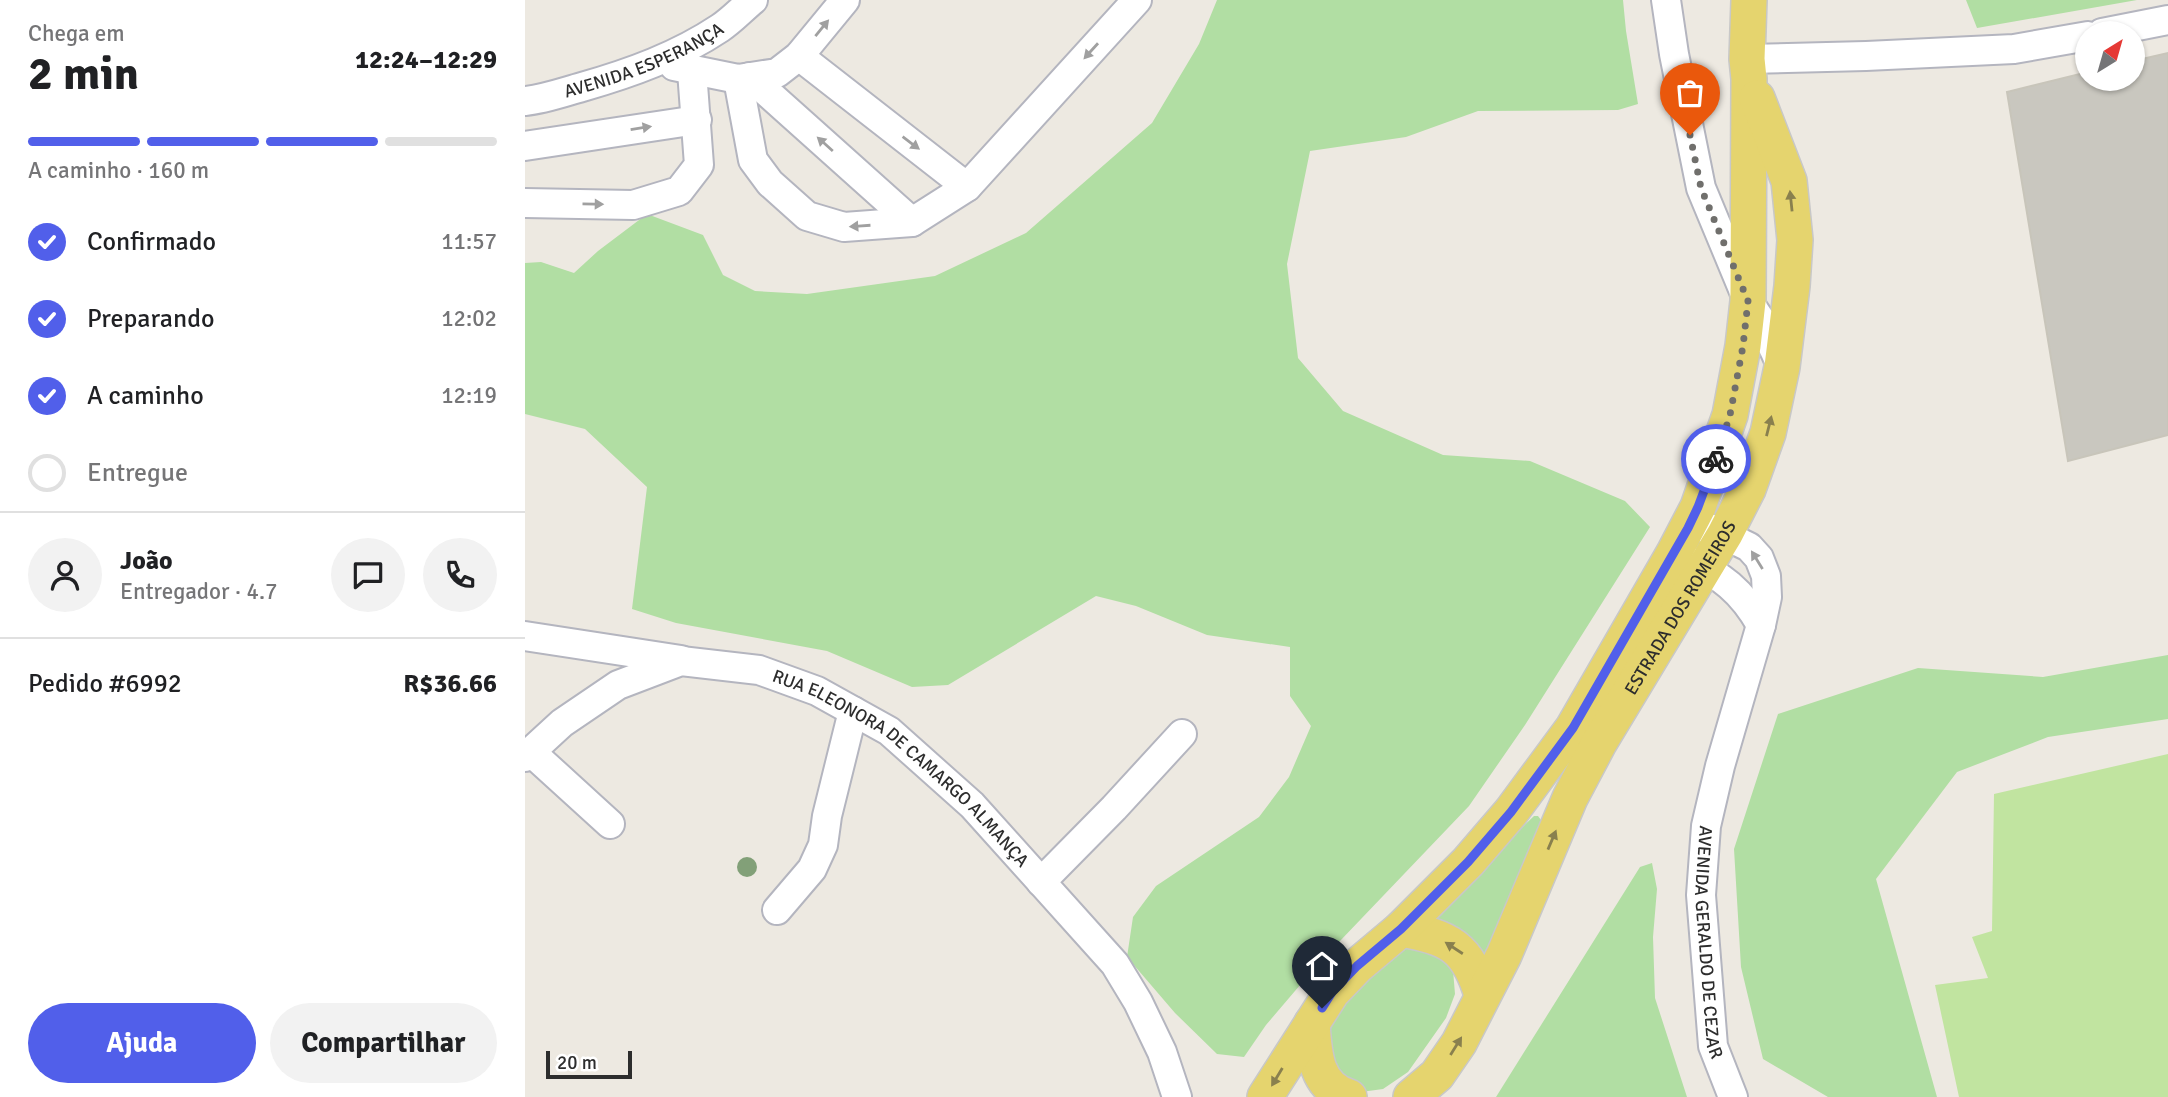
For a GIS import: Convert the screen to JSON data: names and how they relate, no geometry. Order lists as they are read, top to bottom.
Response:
{
  "streets": {
    "main road": ["ESTRADA DOS ROMEIROS"],
    "street": ["AVENIDA ESPERANÇA", "RUA ELEONORA DE CAMARGO ALMANÇA", "AVENIDA GERALDO DE CEZAR"]
  },
  "crossings": [
    ["ESTRADA DOS ROMEIROS", "AVENIDA GERALDO DE CEZAR"]
  ],
  "scale_bar": "20 m",
  "north": "top right",
  "page": {
    "heading": ["2 min", "Chega em", "12:24–12:29"],
    "panel": [
      "João",
      "Entregador · 4.7",
      "Pedido #6992",
      "R$36.66"
    ],
    "bar": "A caminho · 160 m",
    "list": [
      ["Confirmado", "11:57"],
      ["Preparando", "12:02"],
      ["A caminho", "12:19"],
      "Entregue"
    ],
    "buttons": ["Ajuda", "Compartilhar"],
    "scale": "20 m"
  }
}
